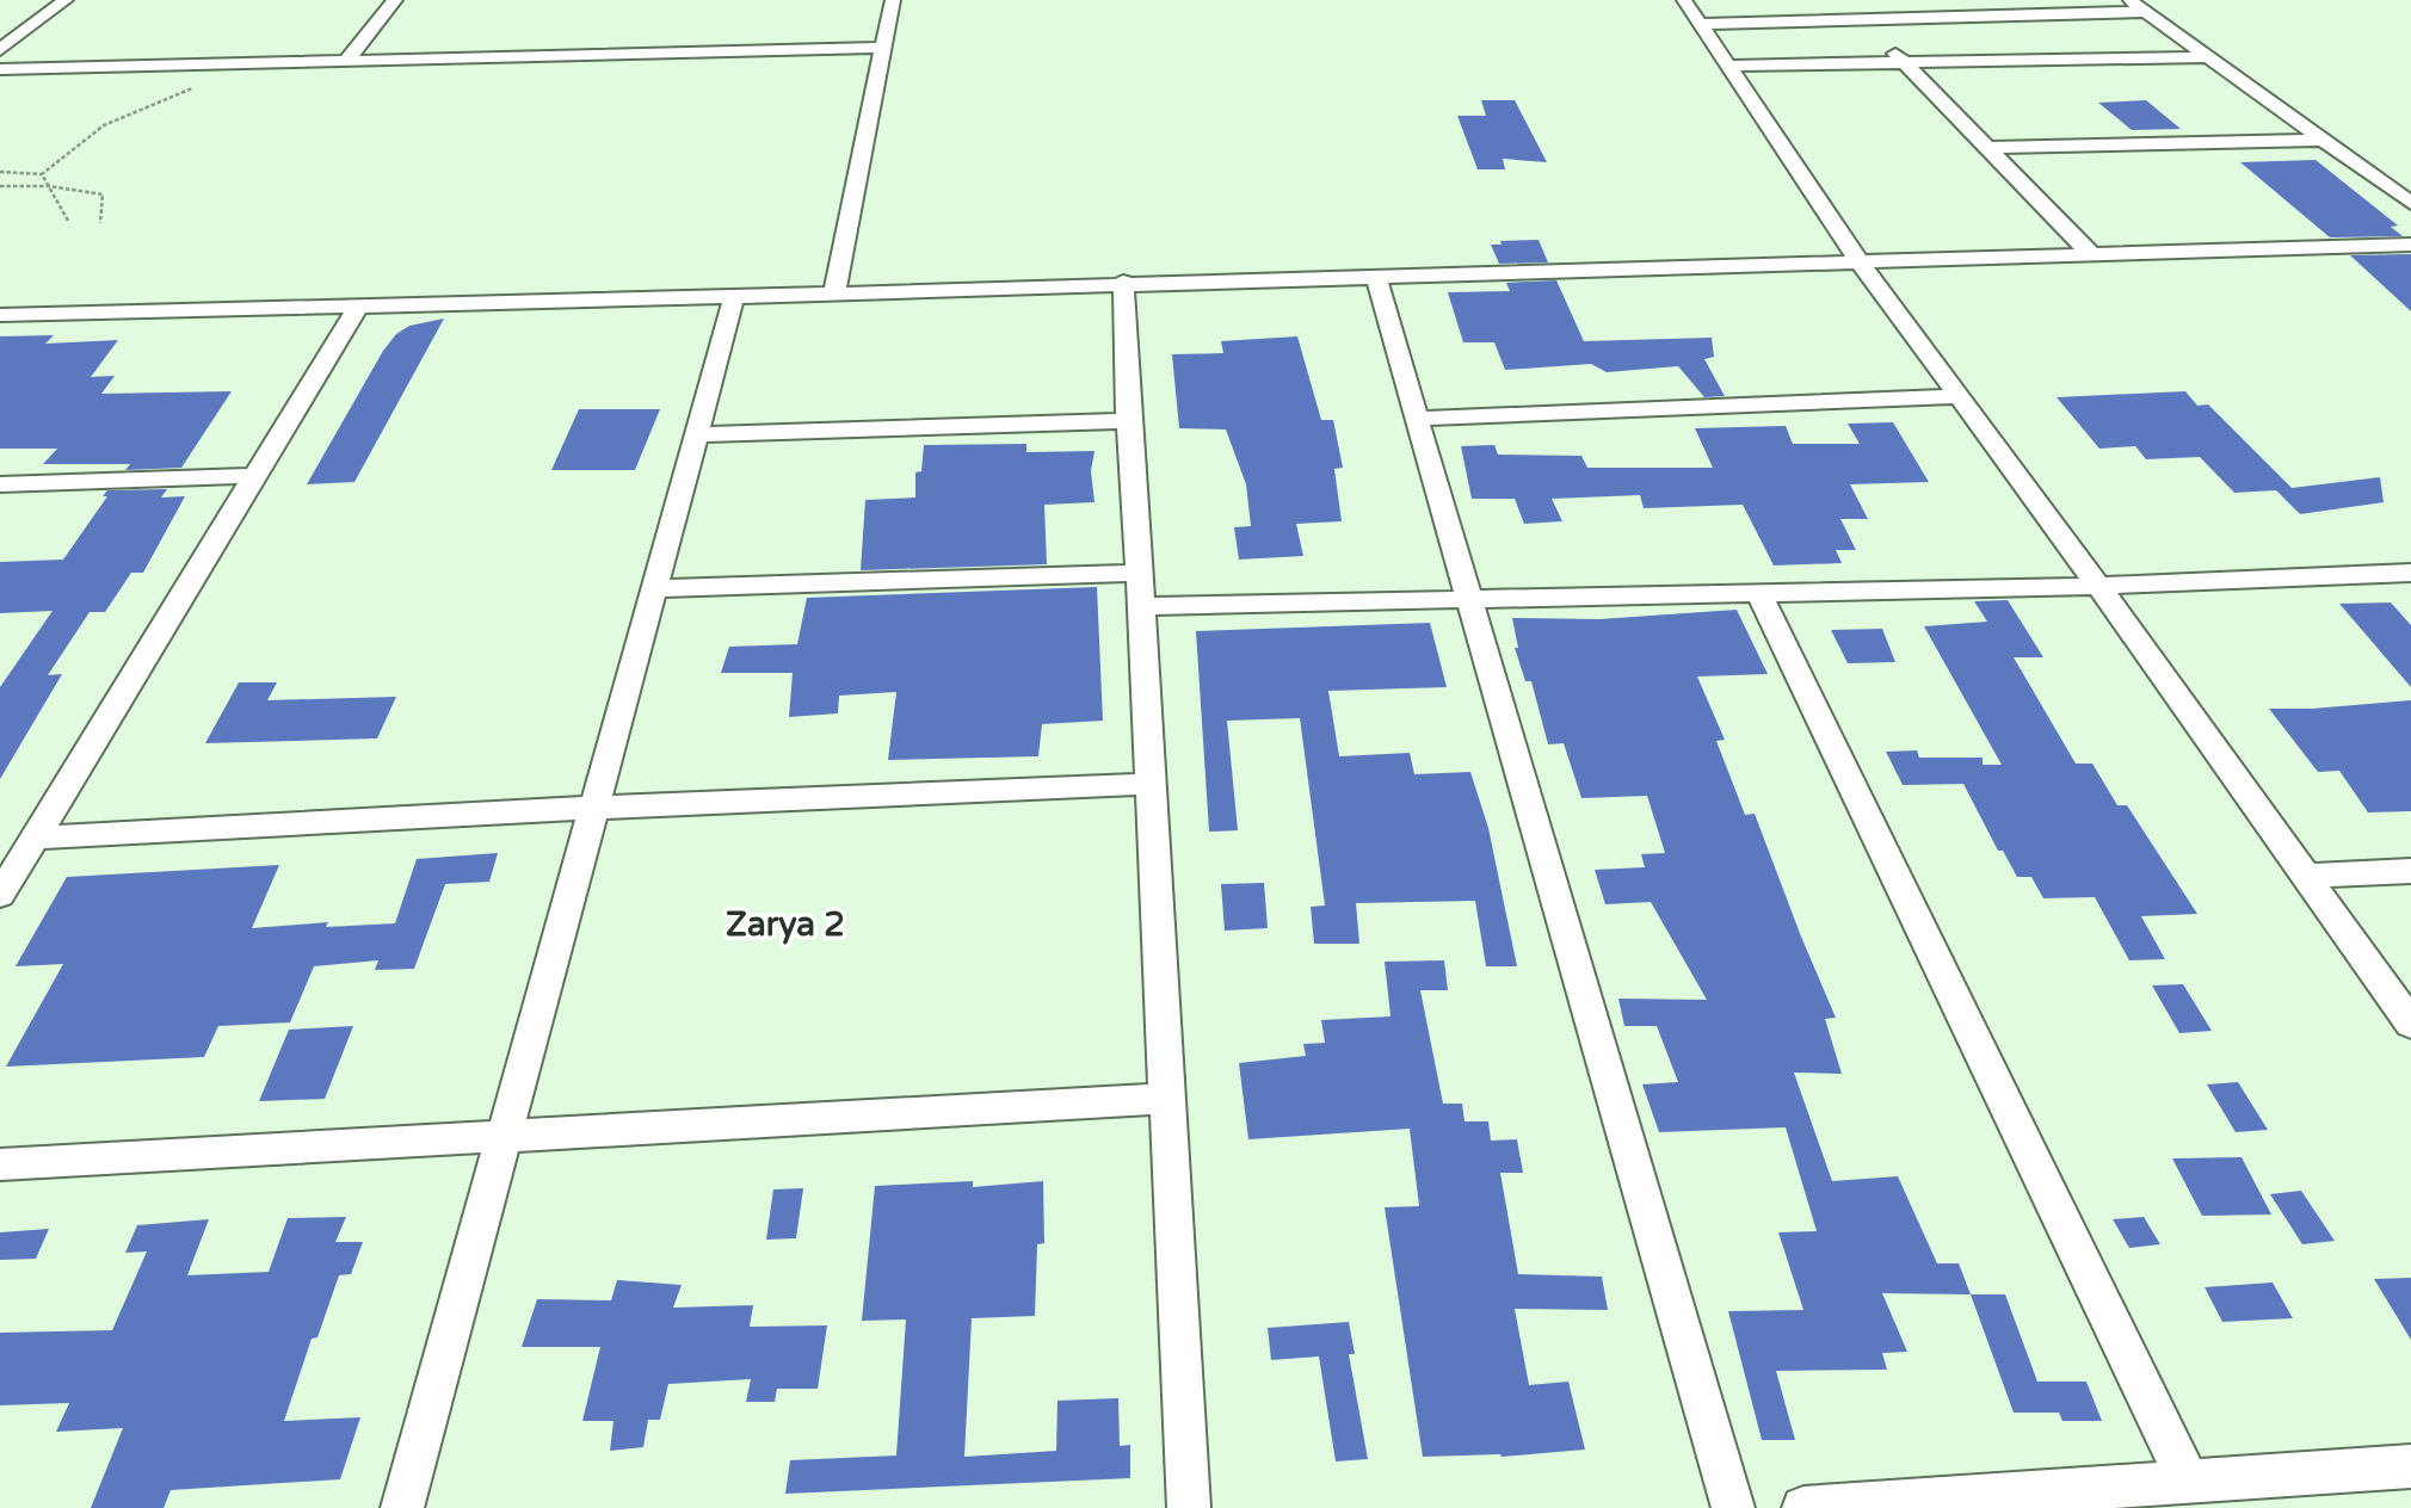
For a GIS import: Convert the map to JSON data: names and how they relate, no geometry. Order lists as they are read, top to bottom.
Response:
{
  "districts": ["Zarya 2"]
}
